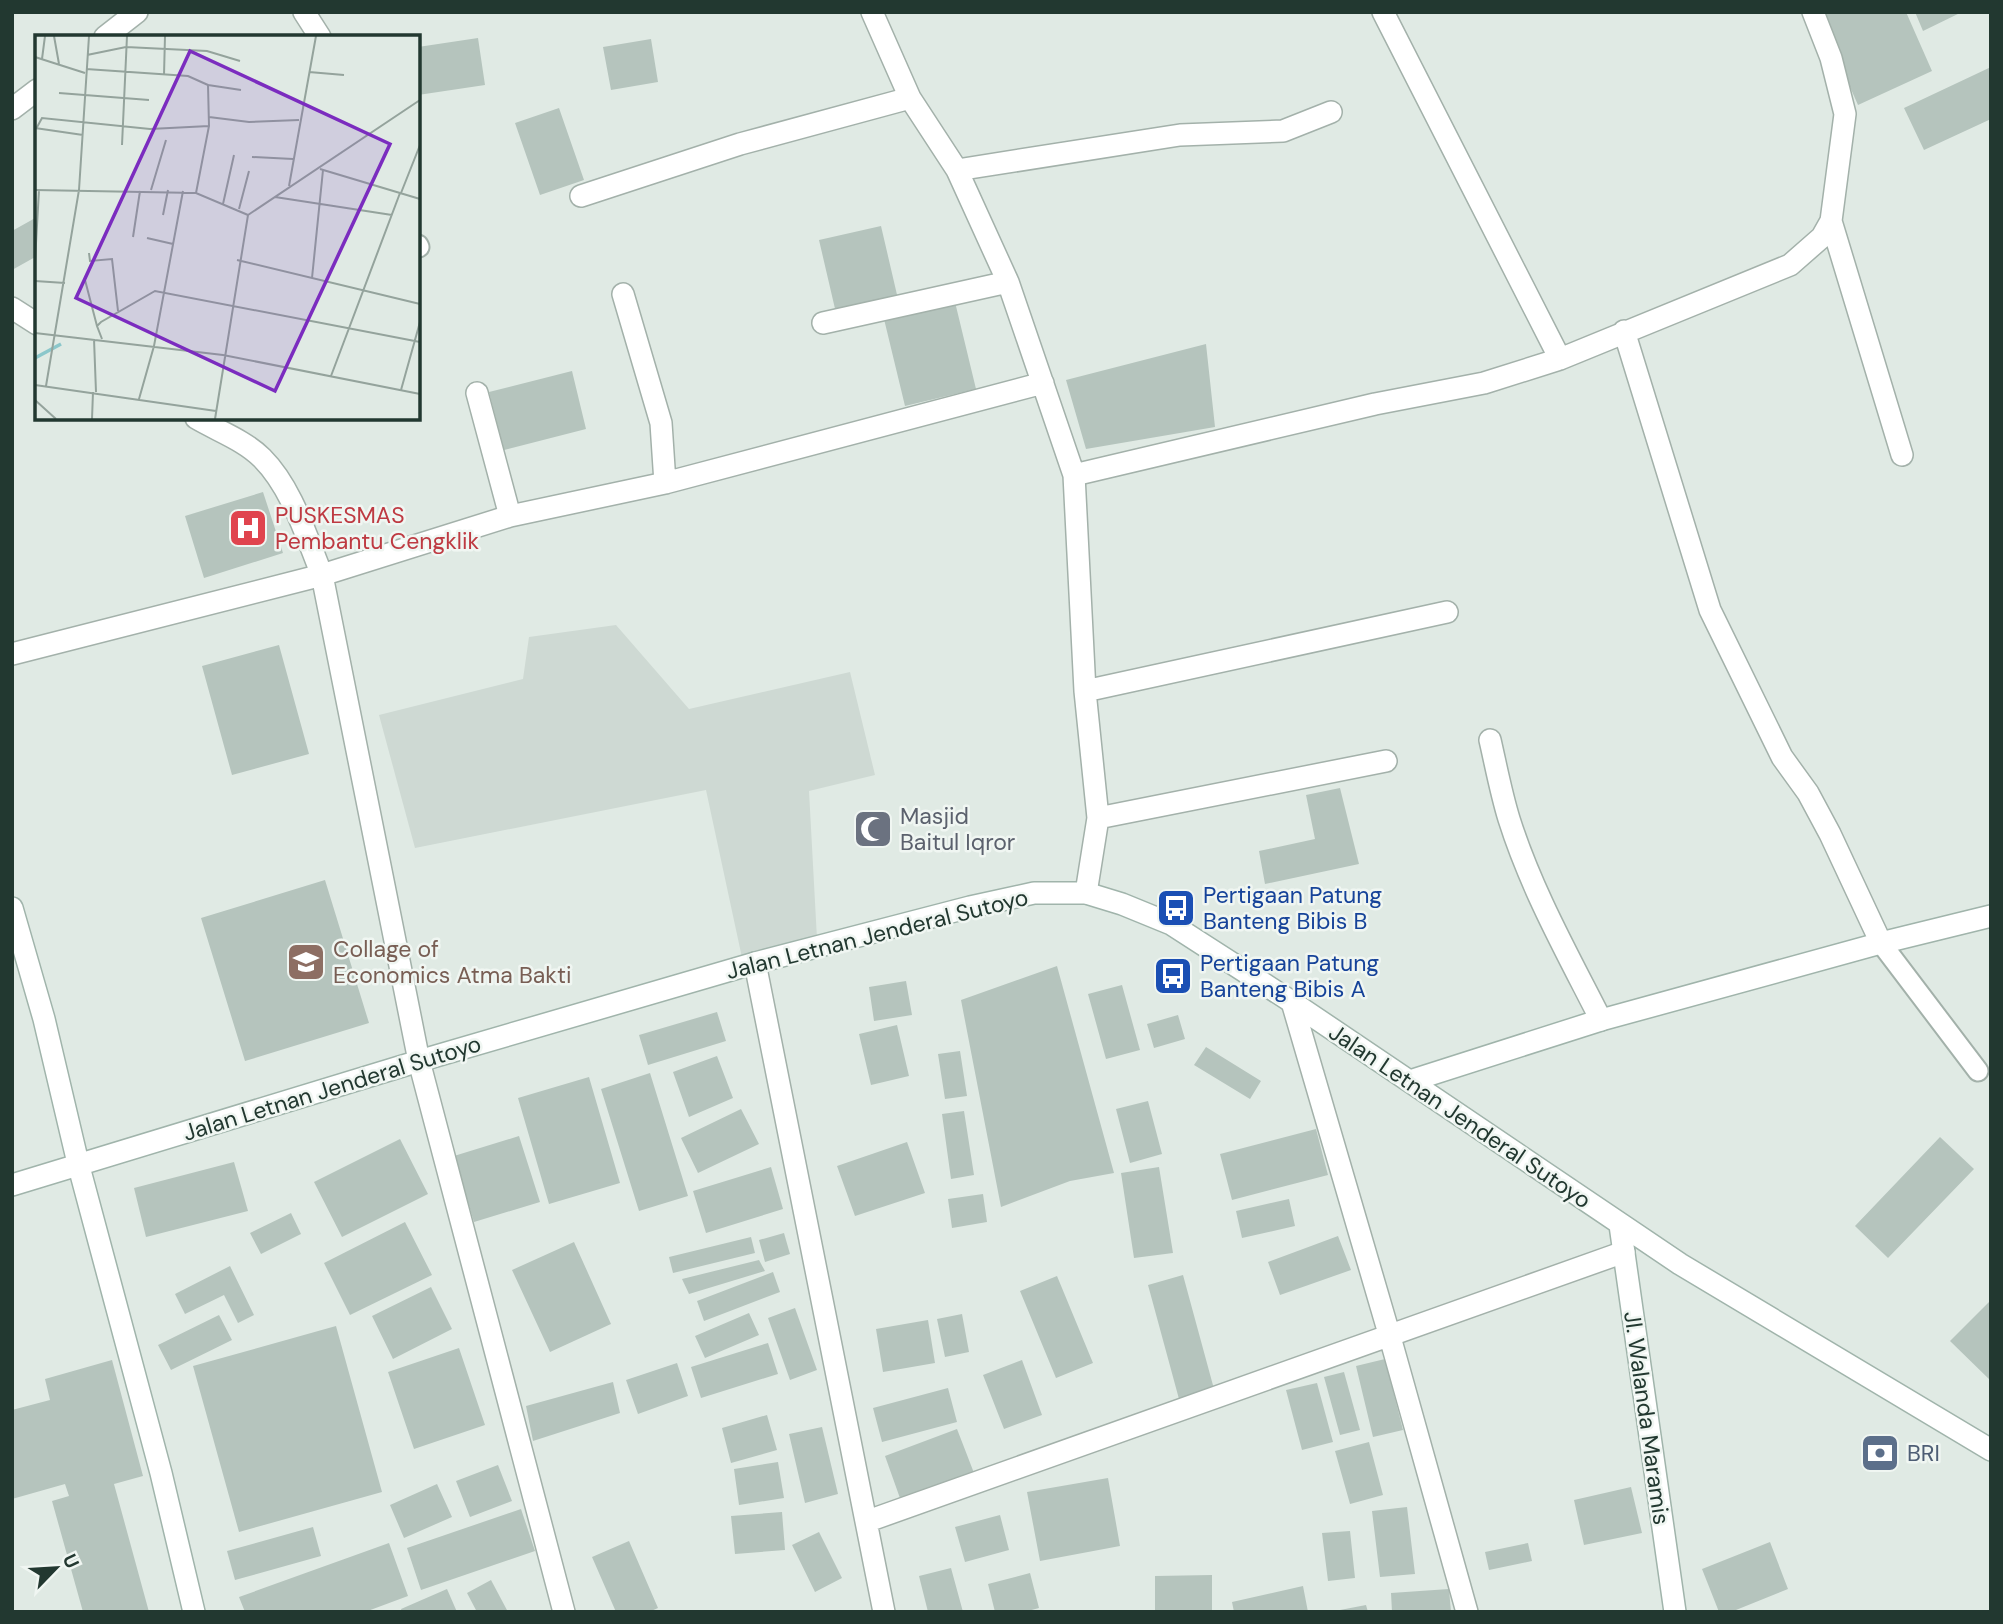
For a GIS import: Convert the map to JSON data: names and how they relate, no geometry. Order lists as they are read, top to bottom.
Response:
{
  "streets": {
    "street": ["Jalan Letnan Jenderal Sutoyo", "Jl. Walanda Maramis"]
  },
  "crossings": [
    ["Jalan Letnan Jenderal Sutoyo", "Jl. Walanda Maramis"]
  ],
  "places": {
    "hospital": ["PUSKESMAS Pembantu Cengklik"],
    "mosque": ["Masjid Baitul Iqror"],
    "bus stop": ["Pertigaan Patung Banteng Bibis B", "Pertigaan Patung Banteng Bibis A"],
    "school or university": ["Collage of Economics Atma Bakti"],
    "bank": ["BRI"]
  },
  "north": "top right"
}
